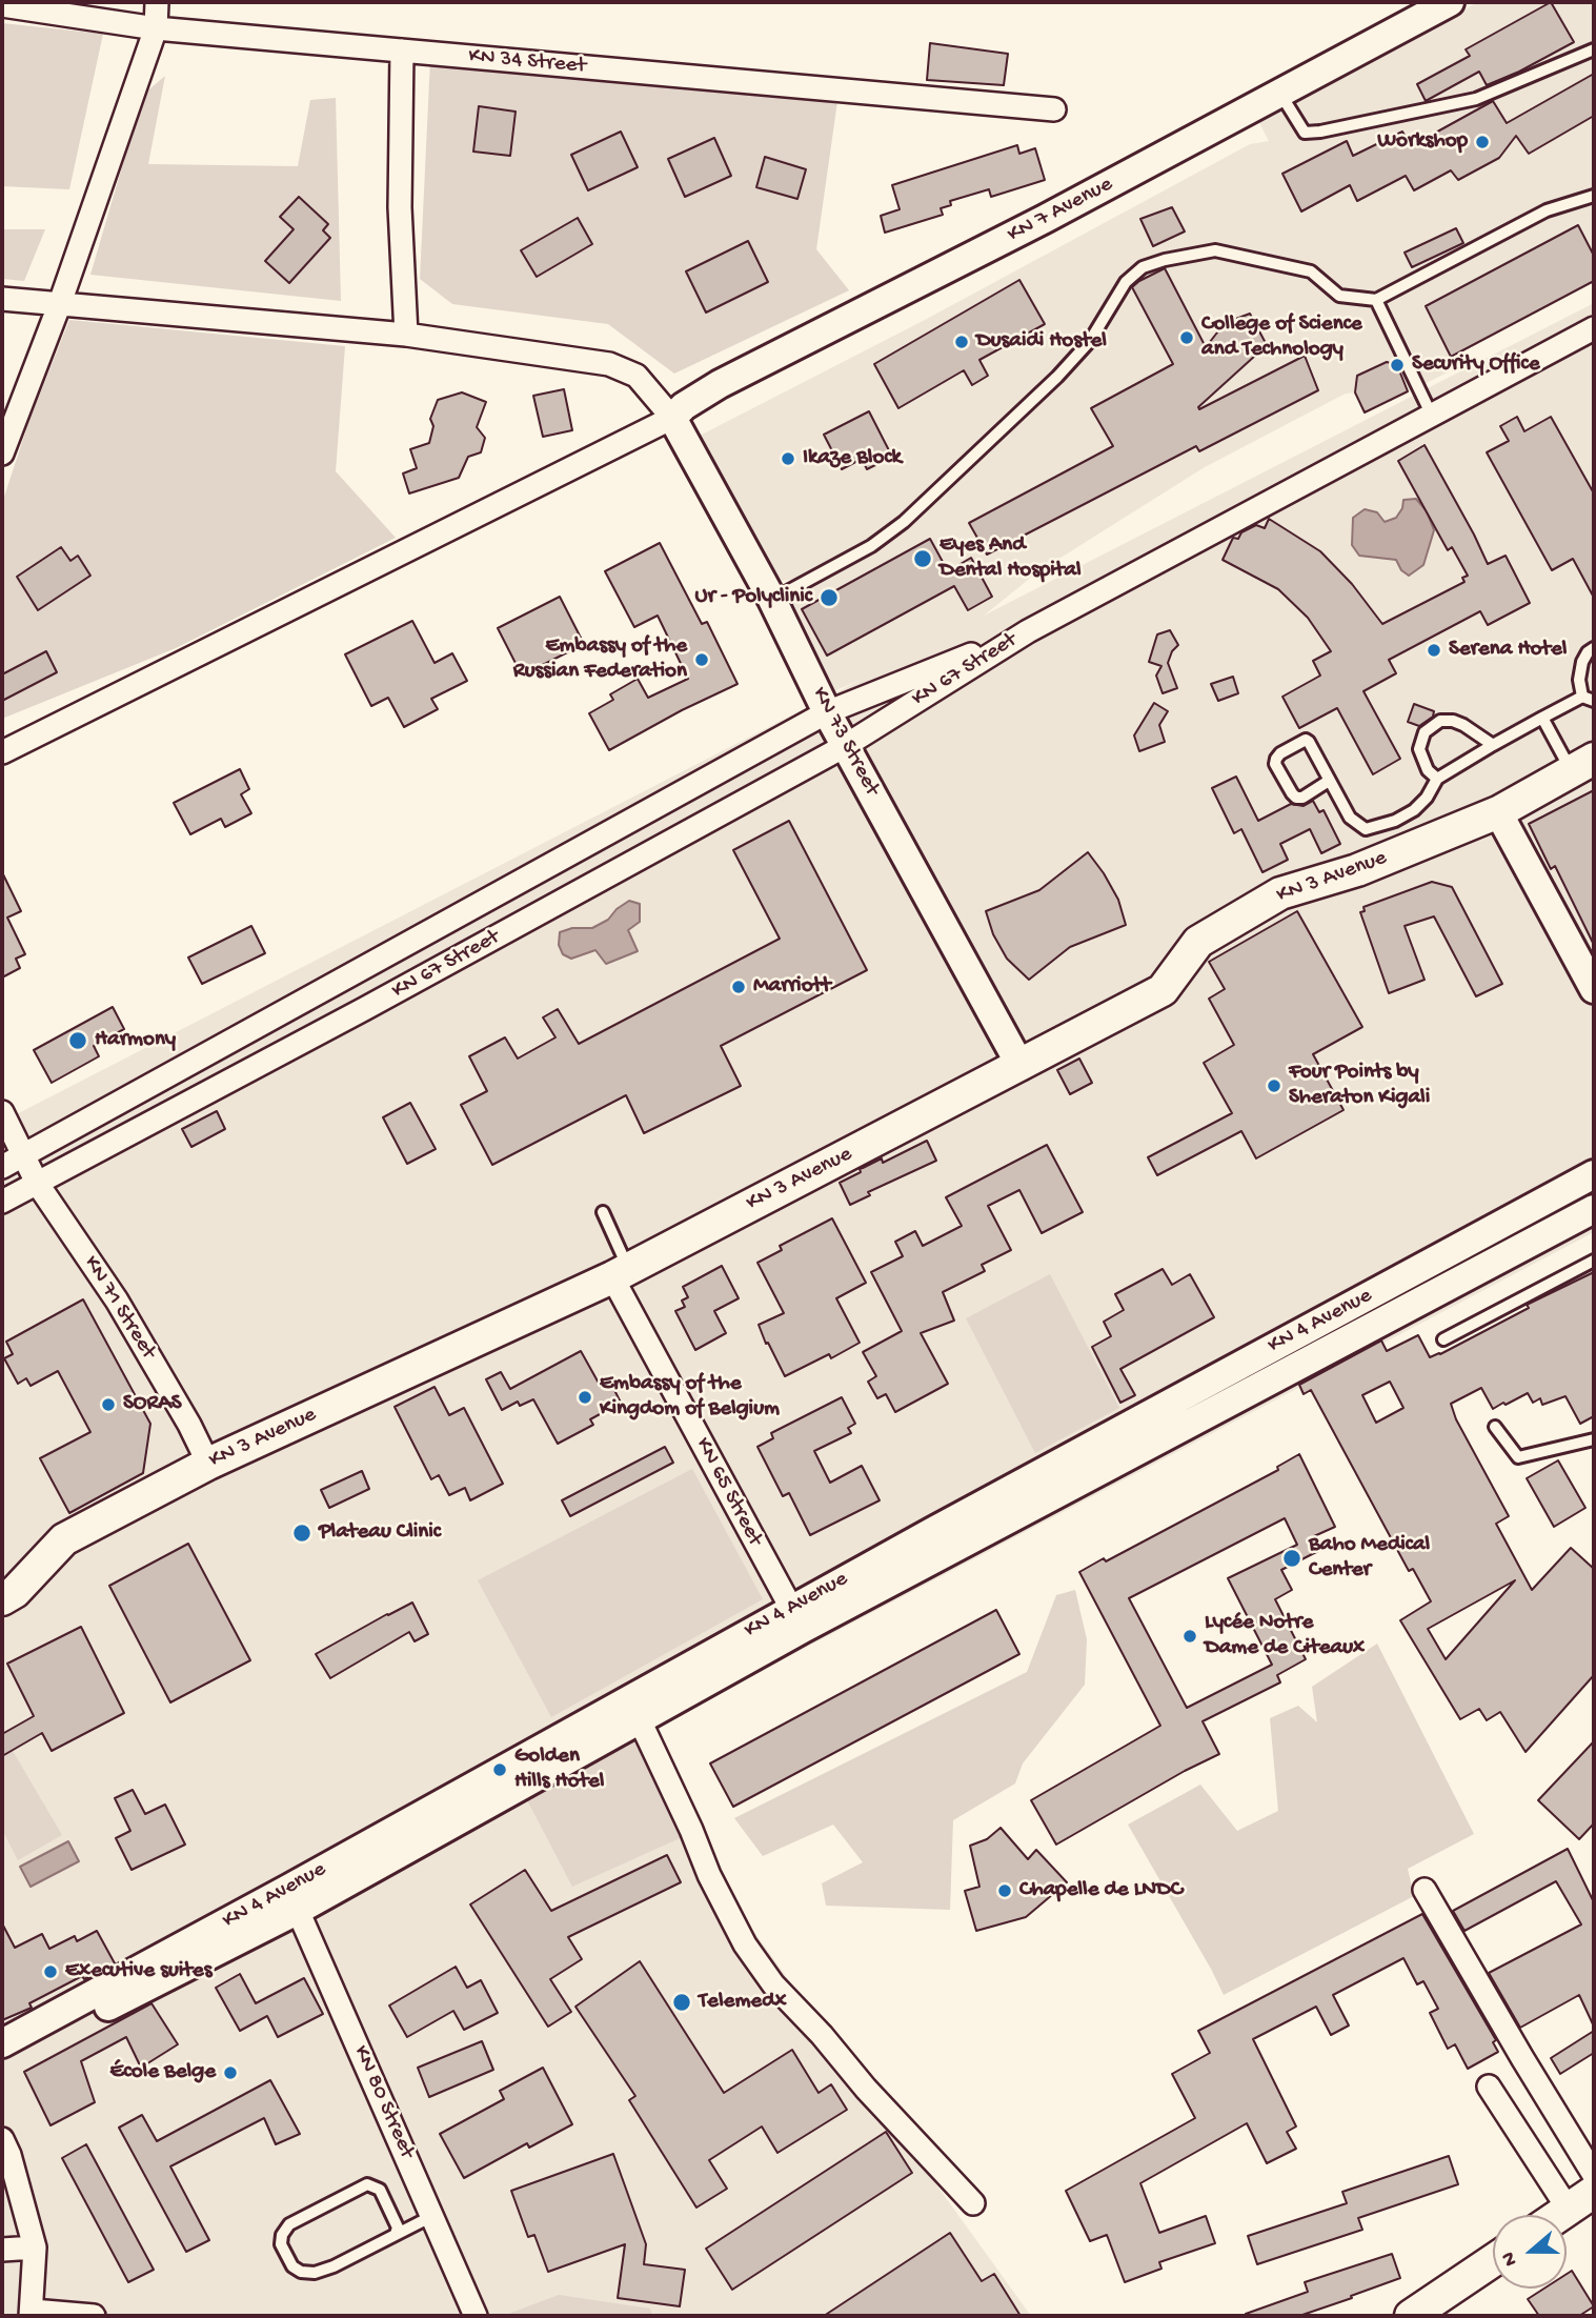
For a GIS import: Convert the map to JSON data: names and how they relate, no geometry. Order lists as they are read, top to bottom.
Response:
{
  "streets": {
    "main road": ["KN 3 Avenue"],
    "street": [
      "KN 34 Street",
      "KN 7 Avenue",
      "KN 67 Street",
      "KN 73 Street",
      "KN 71 Street",
      "KN 4 Avenue",
      "KN 65 Street",
      "KN 80 Street"
    ]
  },
  "crossings": [
    ["KN 7 Avenue", "KN 73 Street"],
    ["KN 67 Street", "KN 73 Street"],
    ["KN 67 Street", "KN 71 Street"],
    ["KN 73 Street", "KN 3 Avenue"],
    ["KN 3 Avenue", "KN 71 Street"],
    ["KN 3 Avenue", "KN 65 Street"],
    ["KN 4 Avenue", "KN 65 Street"],
    ["KN 4 Avenue", "KN 80 Street"]
  ],
  "places": [
    "Workshop",
    "College of Science and Technology",
    "Dusaidi Hostel",
    "Security Office",
    "Ikaze Block",
    "Eyes And Dental Hospital",
    "Ur - Polyclinic",
    "Serena Hotel",
    "Embassy of the Russian Federation",
    "Marriott",
    "Harmony",
    "Four Points by Sheraton Kigali",
    "Embassy of the Kingdom of Belgium",
    "SORAS",
    "Plateau Clinic",
    "Baho Medical Center",
    "Lycée Notre Dame de Citeaux",
    "Golden Hills Hotel",
    "Chapelle de LNDC",
    "Executive suites",
    "Telemedx",
    "École Belge"
  ],
  "north": "left"
}
